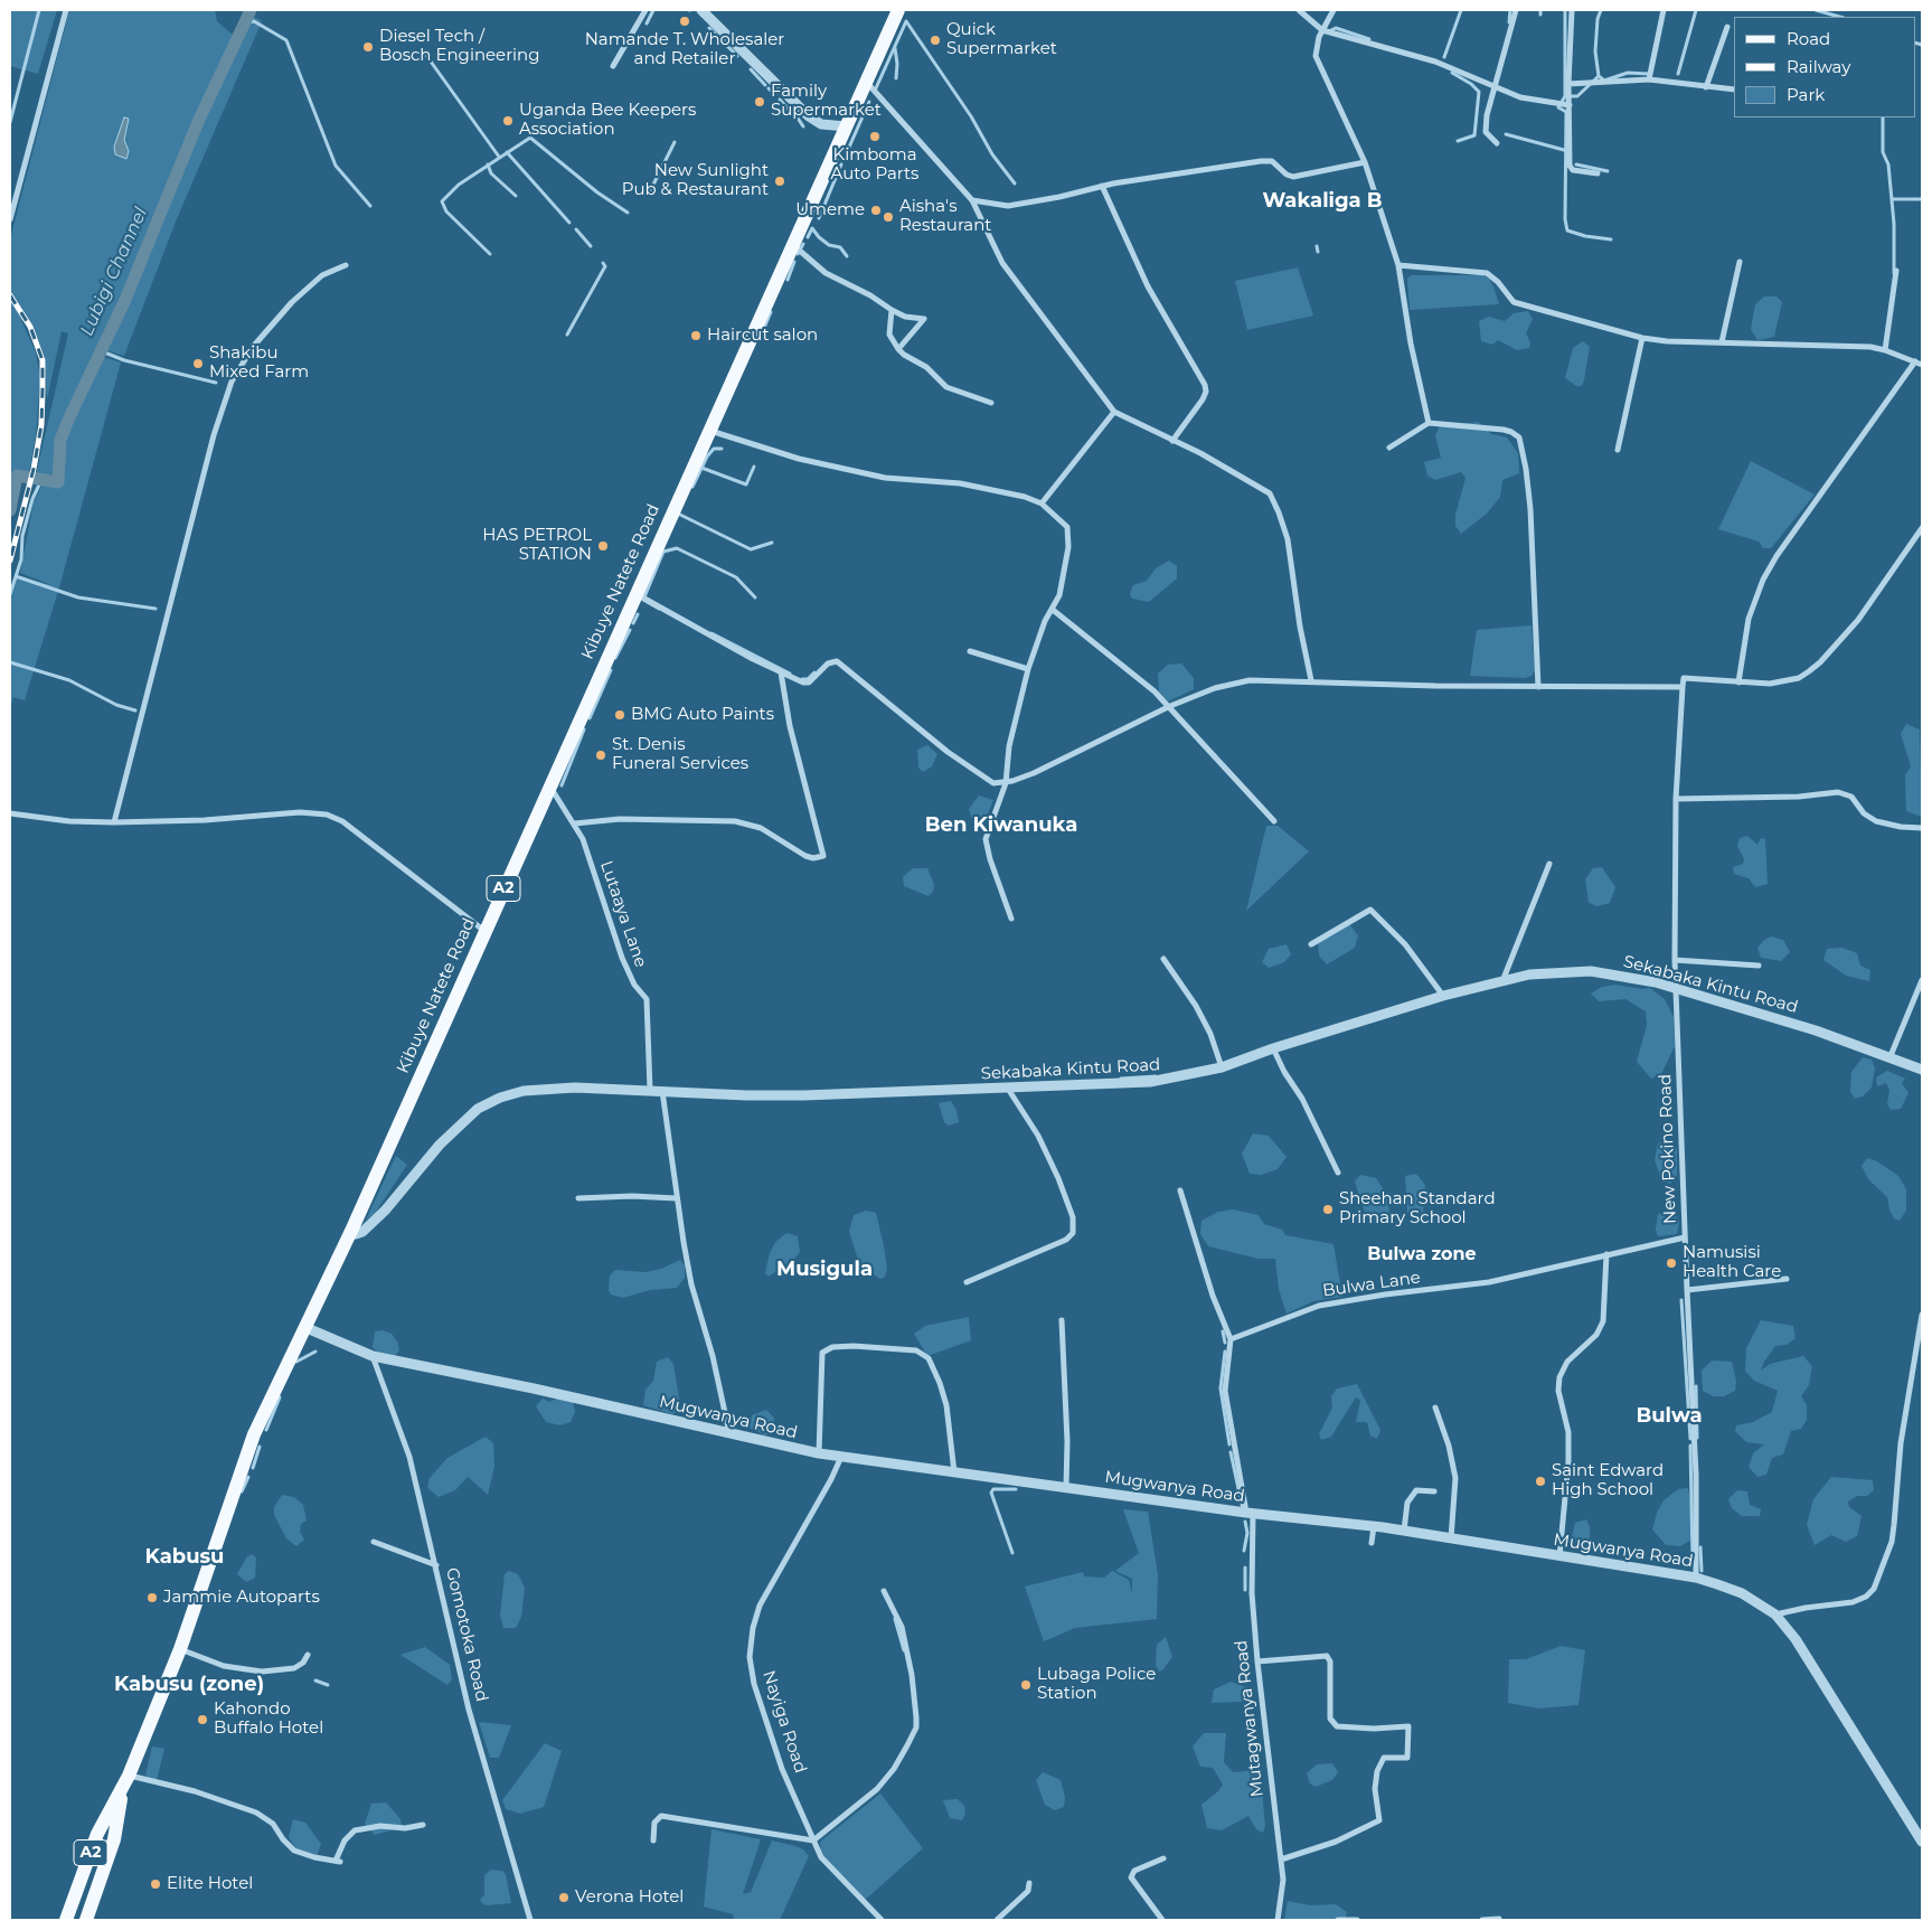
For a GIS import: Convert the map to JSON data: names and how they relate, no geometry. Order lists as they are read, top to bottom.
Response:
{
  "streets": {
    "main road": ["Kibuye Natete Road", "A2"],
    "street": [
      "Lutaaya Lane",
      "Sekabaka Kintu Road",
      "New Pokino Road",
      "Bulwa Lane",
      "Mugwanya Road",
      "Gomotoka Road",
      "Mutagwanya Road",
      "Nayiga Road"
    ]
  },
  "crossings": [
    ["Kibuye Natete Road", "Lutaaya Lane"],
    ["Kibuye Natete Road", "Sekabaka Kintu Road"],
    ["Kibuye Natete Road", "Mugwanya Road"],
    ["Lutaaya Lane", "Sekabaka Kintu Road"],
    ["Sekabaka Kintu Road", "New Pokino Road"],
    ["New Pokino Road", "Bulwa Lane"],
    ["New Pokino Road", "Mugwanya Road"],
    ["Bulwa Lane", "Mutagwanya Road"],
    ["Mugwanya Road", "Gomotoka Road"],
    ["Mugwanya Road", "Mutagwanya Road"],
    ["Mugwanya Road", "Nayiga Road"]
  ],
  "districts": [
    "Wakaliga B",
    "Ben Kiwanuka",
    "Bulwa zone",
    "Musigula",
    "Bulwa",
    "Kabusu",
    "Kabusu (zone)"
  ],
  "water": ["Lubigi Channel"],
  "places": [
    "Namande T. Wholesaler and Retailer",
    "Quick Supermarket",
    "Diesel Tech / Bosch Engineering",
    "Family Supermarket",
    "Uganda Bee Keepers Association",
    "Kimboma Auto Parts",
    "New Sunlight Pub & Restaurant",
    "Umeme",
    "Aisha's Restaurant",
    "Haircut salon",
    "Shakibu Mixed Farm",
    "HAS PETROL STATION",
    "BMG Auto Paints",
    "St. Denis Funeral Services",
    "Sheehan Standard Primary School",
    "Namusisi Health Care",
    "Saint Edward High School",
    "Jammie Autoparts",
    "Lubaga Police Station",
    "Kahondo Buffalo Hotel",
    "Elite Hotel",
    "Verona Hotel"
  ],
  "legend": ["Road", "Railway", "Park"]
}
